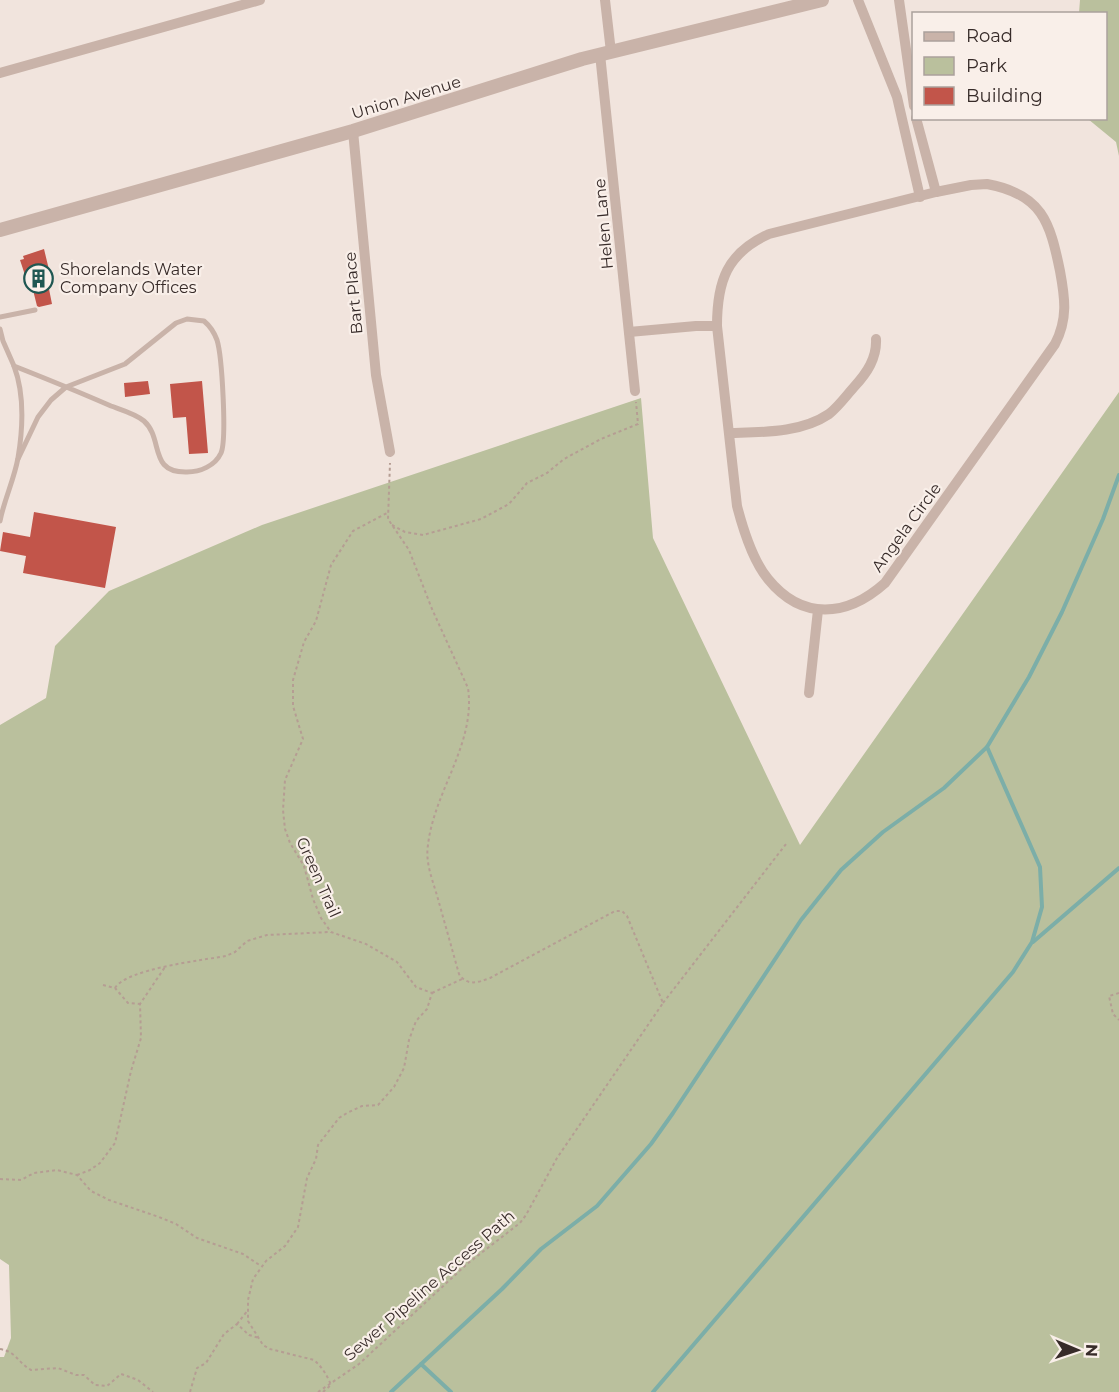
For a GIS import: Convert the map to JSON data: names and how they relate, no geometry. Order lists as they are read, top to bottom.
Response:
{
  "streets": {
    "street": [
      "Union Avenue",
      "Helen Lane",
      "Bart Place",
      "Angela Circle"
    ],
    "path": ["Green Trail", "Sewer Pipeline Access Path"]
  },
  "crossings": [
    ["Union Avenue", "Helen Lane"],
    ["Union Avenue", "Bart Place"]
  ],
  "places": {
    "building": ["Shorelands Water Company Offices"]
  },
  "legend": ["Road", "Park", "Building"],
  "north": "right"
}
